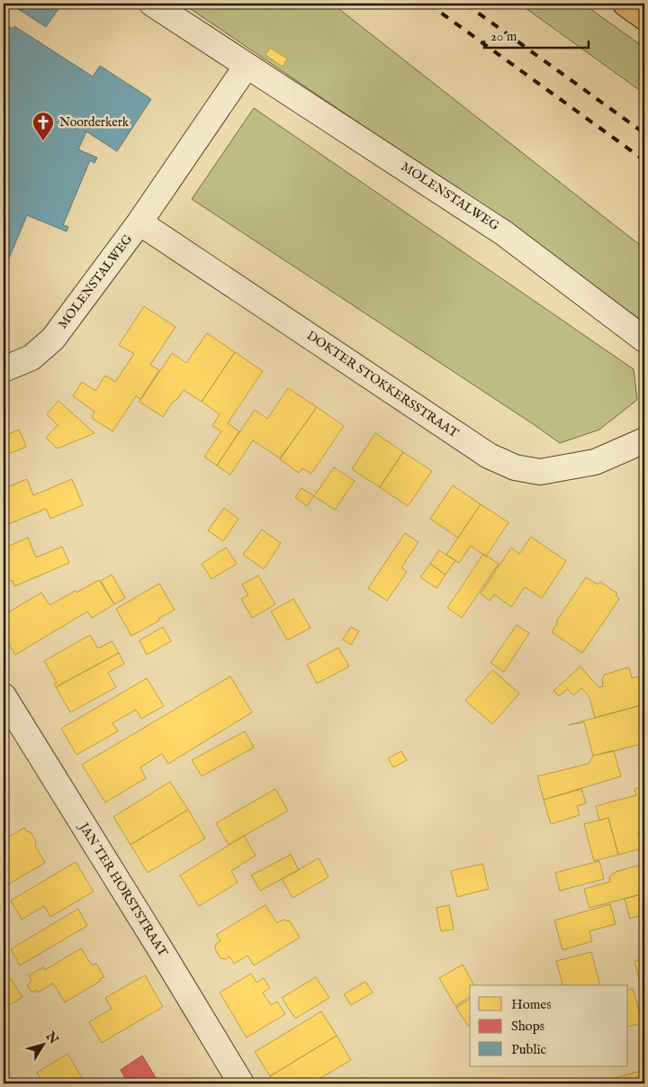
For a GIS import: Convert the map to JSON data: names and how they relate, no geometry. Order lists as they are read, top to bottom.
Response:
{
  "streets": {
    "street": ["MOLENSTALWEG", "DOKTER STOKKERSSTRAAT", "JAN TER HORSTSTRAAT"]
  },
  "crossings": [
    ["MOLENSTALWEG", "DOKTER STOKKERSSTRAAT"]
  ],
  "places": {
    "church": ["Noorderkerk"]
  },
  "legend": ["Homes", "Shops", "Public"],
  "scale_bar": "20 m",
  "north": "top right"
}
